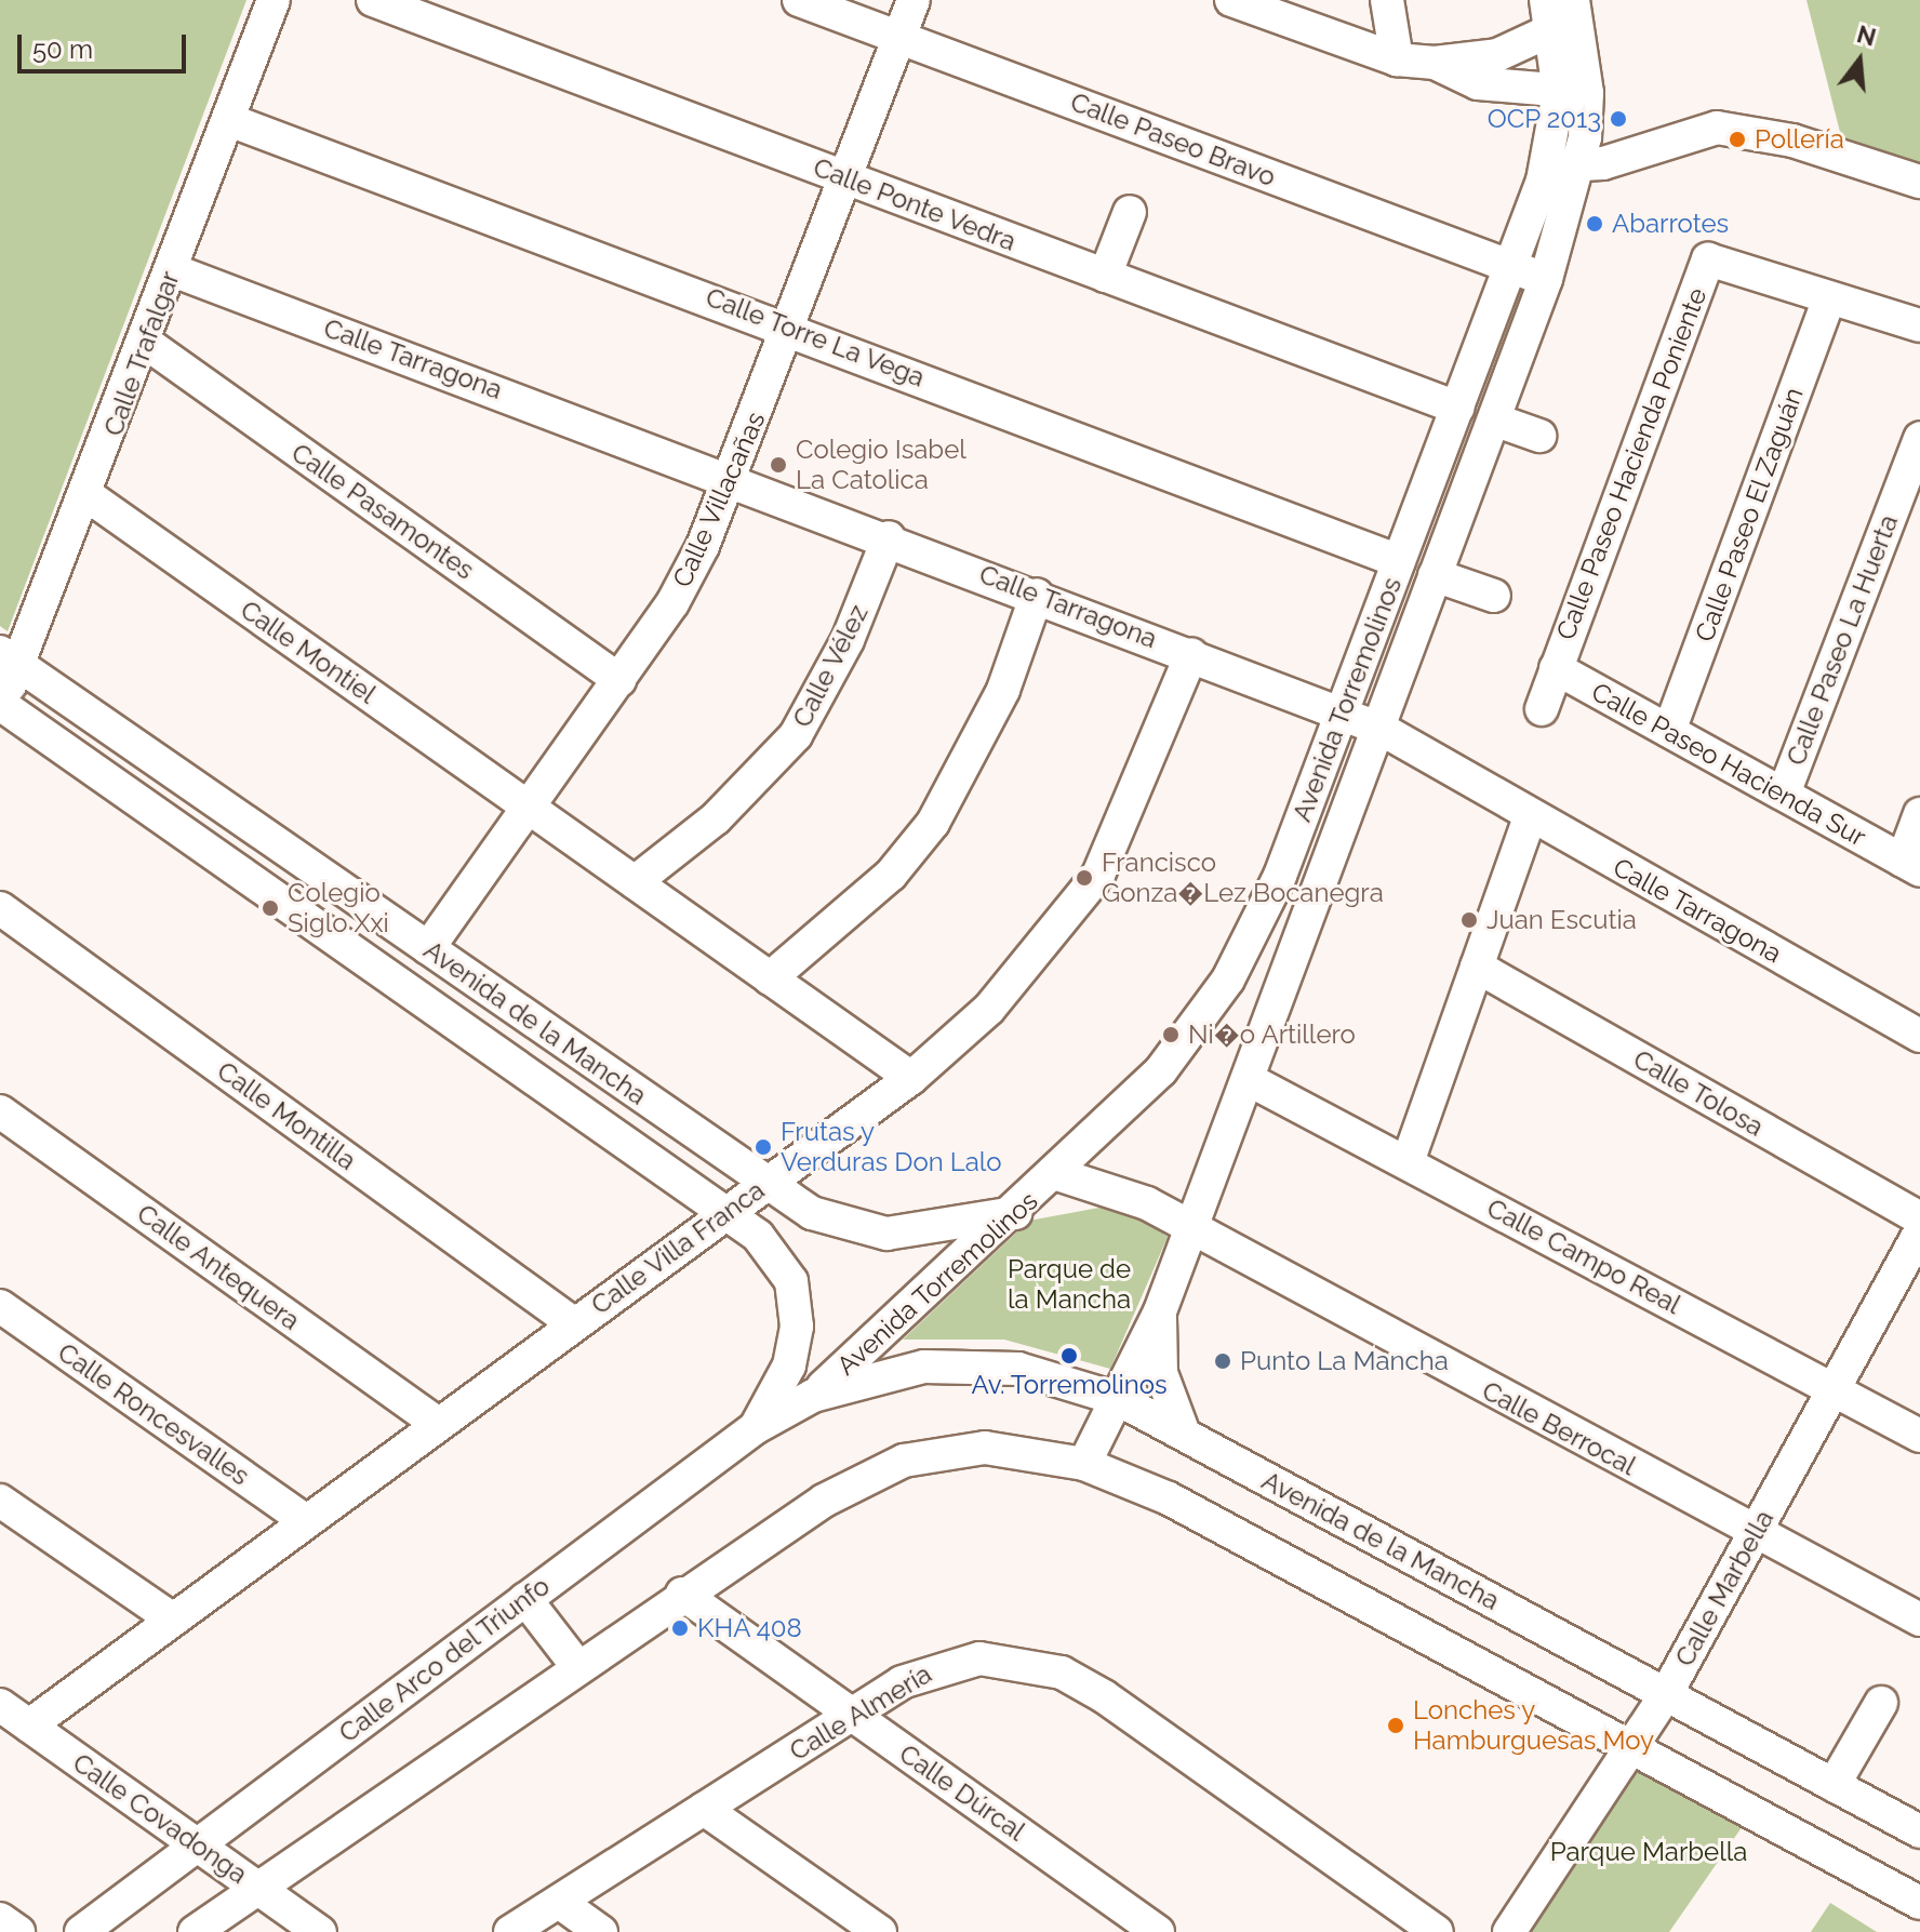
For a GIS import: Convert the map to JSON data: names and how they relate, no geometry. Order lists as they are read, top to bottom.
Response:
{
  "streets": {
    "street": [
      "Calle Paseo Bravo",
      "Calle Ponte Vedra",
      "Calle Torre La Vega",
      "Calle Trafalgar",
      "Calle Tarragona",
      "Calle Paseo Hacienda Poniente",
      "Calle Villacañas",
      "Calle Pasamontes",
      "Calle Paseo El Zaguán",
      "Calle Paseo La Huerta",
      "Calle Montiel",
      "Calle Vélez",
      "Avenida Torremolinos",
      "Calle Paseo Hacienda Sur",
      "Avenida de la Mancha",
      "Calle Tolosa",
      "Calle Montilla",
      "Calle Villa Franca",
      "Calle Campo Real",
      "Calle Antequera",
      "Calle Roncesvalles",
      "Calle Berrocal",
      "Calle Marbella",
      "Calle Arco del Triunfo",
      "Calle Almería",
      "Calle Dúrcal",
      "Calle Covadonga"
    ]
  },
  "crossings": [
    ["Calle Paseo Bravo", "Calle Villacañas"],
    ["Calle Paseo Bravo", "Avenida Torremolinos"],
    ["Calle Ponte Vedra", "Calle Villacañas"],
    ["Calle Ponte Vedra", "Avenida Torremolinos"],
    ["Calle Torre La Vega", "Calle Trafalgar"],
    ["Calle Torre La Vega", "Calle Villacañas"],
    ["Calle Torre La Vega", "Avenida Torremolinos"],
    ["Calle Trafalgar", "Calle Tarragona"],
    ["Calle Trafalgar", "Calle Pasamontes"],
    ["Calle Trafalgar", "Calle Montiel"],
    ["Calle Trafalgar", "Avenida de la Mancha"],
    ["Calle Tarragona", "Calle Villacañas"],
    ["Calle Tarragona", "Calle Vélez"],
    ["Calle Tarragona", "Avenida Torremolinos"],
    ["Calle Tarragona", "Calle Villa Franca"],
    ["Calle Paseo Hacienda Poniente", "Calle Paseo El Zaguán"],
    ["Calle Paseo Hacienda Poniente", "Calle Paseo Hacienda Sur"],
    ["Calle Villacañas", "Calle Pasamontes"],
    ["Calle Villacañas", "Calle Montiel"],
    ["Calle Villacañas", "Avenida de la Mancha"],
    ["Calle Paseo El Zaguán", "Calle Paseo Hacienda Sur"],
    ["Calle Paseo La Huerta", "Calle Paseo Hacienda Sur"],
    ["Calle Montiel", "Calle Vélez"],
    ["Calle Montiel", "Calle Villa Franca"],
    ["Avenida Torremolinos", "Avenida de la Mancha"],
    ["Avenida Torremolinos", "Calle Campo Real"],
    ["Avenida Torremolinos", "Calle Berrocal"],
    ["Avenida Torremolinos", "Calle Arco del Triunfo"],
    ["Avenida de la Mancha", "Calle Villa Franca"],
    ["Avenida de la Mancha", "Calle Marbella"],
    ["Avenida de la Mancha", "Calle Arco del Triunfo"],
    ["Calle Montilla", "Calle Villa Franca"],
    ["Calle Villa Franca", "Calle Antequera"],
    ["Calle Villa Franca", "Calle Roncesvalles"],
    ["Calle Villa Franca", "Calle Covadonga"],
    ["Calle Campo Real", "Calle Marbella"],
    ["Calle Berrocal", "Calle Marbella"],
    ["Calle Arco del Triunfo", "Calle Covadonga"],
    ["Calle Almería", "Calle Dúrcal"]
  ],
  "parks": ["Parque de la Mancha", "Parque Marbella"],
  "places": [
    "OCP 2013",
    "Pollería",
    "Abarrotes",
    "Colegio Isabel La Catolica",
    "Francisco Gonza�Lez Bocanegra",
    "Colegio Siglo Xxi",
    "Juan Escutia",
    "Ni�o Artillero",
    "Frutas y Verduras Don Lalo",
    "Av. Torremolinos",
    "Punto La Mancha",
    "KHA 408",
    "Lonches y Hamburguesas Moy"
  ],
  "scale_bar": "50 m",
  "north": "top"
}
